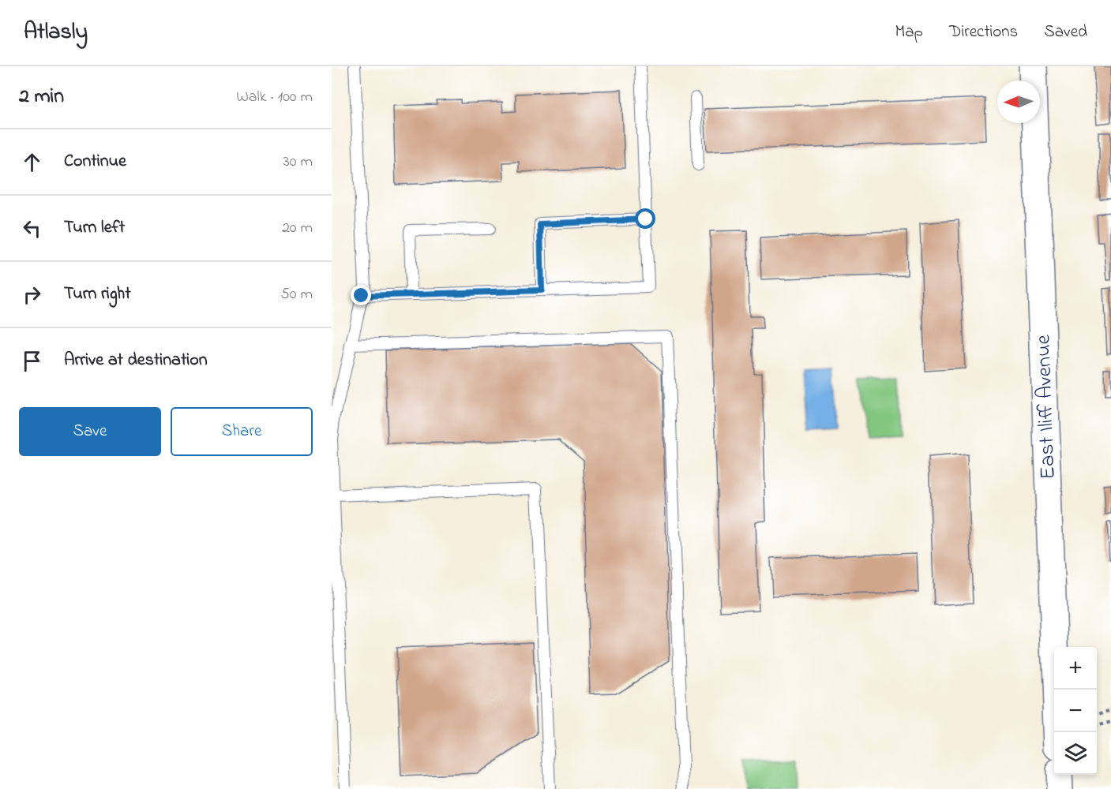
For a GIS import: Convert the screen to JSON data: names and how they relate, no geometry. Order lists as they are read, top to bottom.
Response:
{
  "streets": {
    "street": ["East Iliff Avenue"]
  },
  "north": "left",
  "page": {
    "header": "Atlasly",
    "nav": ["Map", "Directions", "Saved"],
    "heading": ["2 min", "Walk · 100 m"],
    "list": [
      ["Continue", "30 m"],
      ["Turn left", "20 m"],
      ["Turn right", "50 m"],
      "Arrive at destination"
    ],
    "buttons": ["Save", "Share"],
    "map_buttons": ["+", "−"]
  }
}
